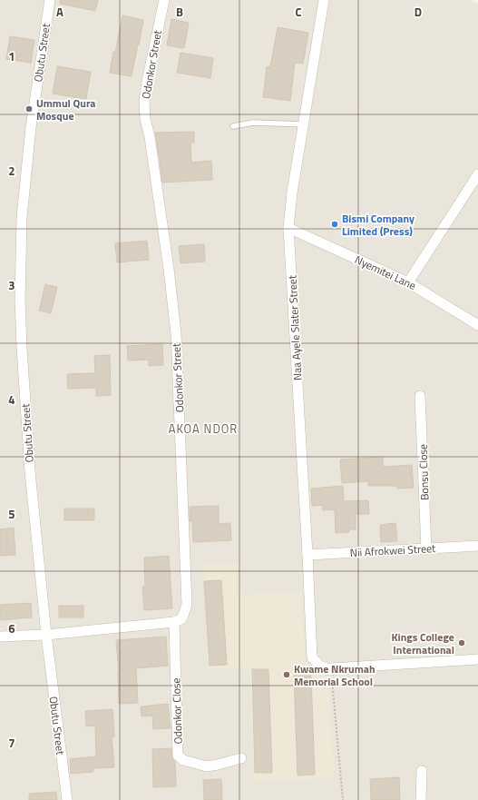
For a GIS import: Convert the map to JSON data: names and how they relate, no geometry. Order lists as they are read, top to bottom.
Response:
{
  "streets": {
    "street": [
      "Obutu Street",
      "Odonkor Street",
      "Nyemitei Lane",
      "Naa Ayele Slater Street",
      "Bonsu Close",
      "Nii Afrokwei Street",
      "Odonkor Close"
    ]
  },
  "crossings": [
    ["Odonkor Street", "Odonkor Close"],
    ["Nyemitei Lane", "Naa Ayele Slater Street"],
    ["Naa Ayele Slater Street", "Nii Afrokwei Street"],
    ["Bonsu Close", "Nii Afrokwei Street"]
  ],
  "districts": ["AKOA NDOR"],
  "places": [
    "Ummul Qura Mosque",
    "Bismi Company Limited (Press)",
    "Kings College International",
    "Kwame Nkrumah Memorial School"
  ],
  "grid": {
    "columns": [
      "A",
      "B",
      "C",
      "D"
    ],
    "rows": [
      "1",
      "2",
      "3",
      "4",
      "5",
      "6",
      "7"
    ]
  }
}
